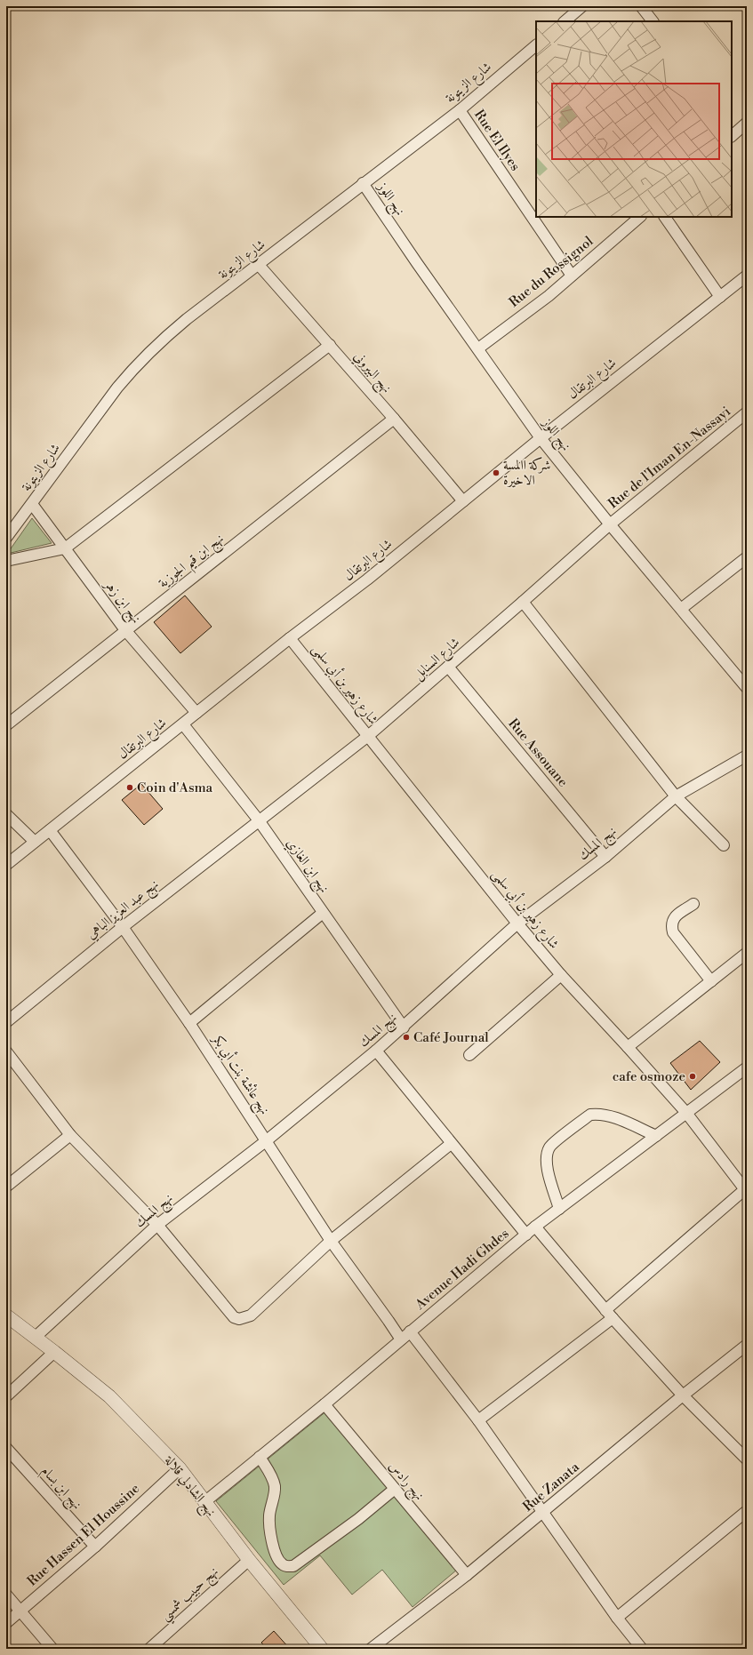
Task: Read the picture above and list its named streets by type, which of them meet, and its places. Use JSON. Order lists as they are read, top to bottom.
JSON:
{
  "streets": {
    "street": [
      "شارع الزيتونة",
      "Rue El Ilyes",
      "نهج اللوز",
      "Rue du Rossignol",
      "نهج البيروني",
      "شارع البرتقال",
      "Rue de l'Iman En-Nassayi",
      "نهج ابن قيم الجوزية",
      "نهج ابن زهر",
      "شارع السنابل",
      "شارع زهير بن أبي سلمى",
      "Rue Assouane",
      "نهج المسك",
      "نهج ابن الغازي",
      "نهج عبد العزيز الباهي",
      "نهج عائشة بنت أبي بكر",
      "Avenue Hadi Ghdes",
      "نهج رادس",
      "نهج الشادلي قلالة",
      "Rue Zanata",
      "نهج ابن بسام",
      "Rue Hassen El Houssine",
      "نهج حبيب شمسي"
    ]
  },
  "crossings": [
    ["شارع الزيتونة", "Rue El Ilyes"],
    ["شارع الزيتونة", "نهج اللوز"],
    ["شارع الزيتونة", "نهج البيروني"],
    ["شارع الزيتونة", "نهج ابن زهر"],
    ["Rue El Ilyes", "Rue du Rossignol"],
    ["نهج اللوز", "Rue du Rossignol"],
    ["نهج اللوز", "شارع البرتقال"],
    ["نهج اللوز", "Rue de l'Iman En-Nassayi"],
    ["نهج البيروني", "شارع البرتقال"],
    ["نهج البيروني", "نهج ابن قيم الجوزية"],
    ["شارع البرتقال", "نهج ابن زهر"],
    ["شارع البرتقال", "شارع زهير بن أبي سلمى"],
    ["شارع البرتقال", "نهج ابن الغازي"],
    ["شارع البرتقال", "نهج عائشة بنت أبي بكر"],
    ["Rue de l'Iman En-Nassayi", "شارع السنابل"],
    ["نهج ابن قيم الجوزية", "نهج ابن زهر"],
    ["شارع السنابل", "شارع زهير بن أبي سلمى"],
    ["شارع السنابل", "Rue Assouane"],
    ["شارع السنابل", "نهج ابن الغازي"],
    ["شارع السنابل", "نهج عبد العزيز الباهي"],
    ["شارع زهير بن أبي سلمى", "نهج المسك"],
    ["شارع زهير بن أبي سلمى", "Avenue Hadi Ghdes"],
    ["Rue Assouane", "نهج المسك"],
    ["نهج المسك", "نهج ابن الغازي"],
    ["نهج المسك", "نهج عائشة بنت أبي بكر"],
    ["نهج المسك", "نهج الشادلي قلالة"],
    ["نهج ابن الغازي", "نهج عبد العزيز الباهي"],
    ["نهج عبد العزيز الباهي", "نهج عائشة بنت أبي بكر"],
    ["نهج عائشة بنت أبي بكر", "Avenue Hadi Ghdes"],
    ["Avenue Hadi Ghdes", "نهج رادس"],
    ["Avenue Hadi Ghdes", "نهج الشادلي قلالة"],
    ["نهج رادس", "Rue Zanata"],
    ["نهج الشادلي قلالة", "Rue Hassen El Houssine"],
    ["نهج الشادلي قلالة", "نهج حبيب شمسي"],
    ["نهج ابن بسام", "Rue Hassen El Houssine"]
  ],
  "places": [
    "شركة االمسة الاخيرة",
    "Coin d'Asma",
    "Café Journal",
    "cafe osmoze"
  ]
}
